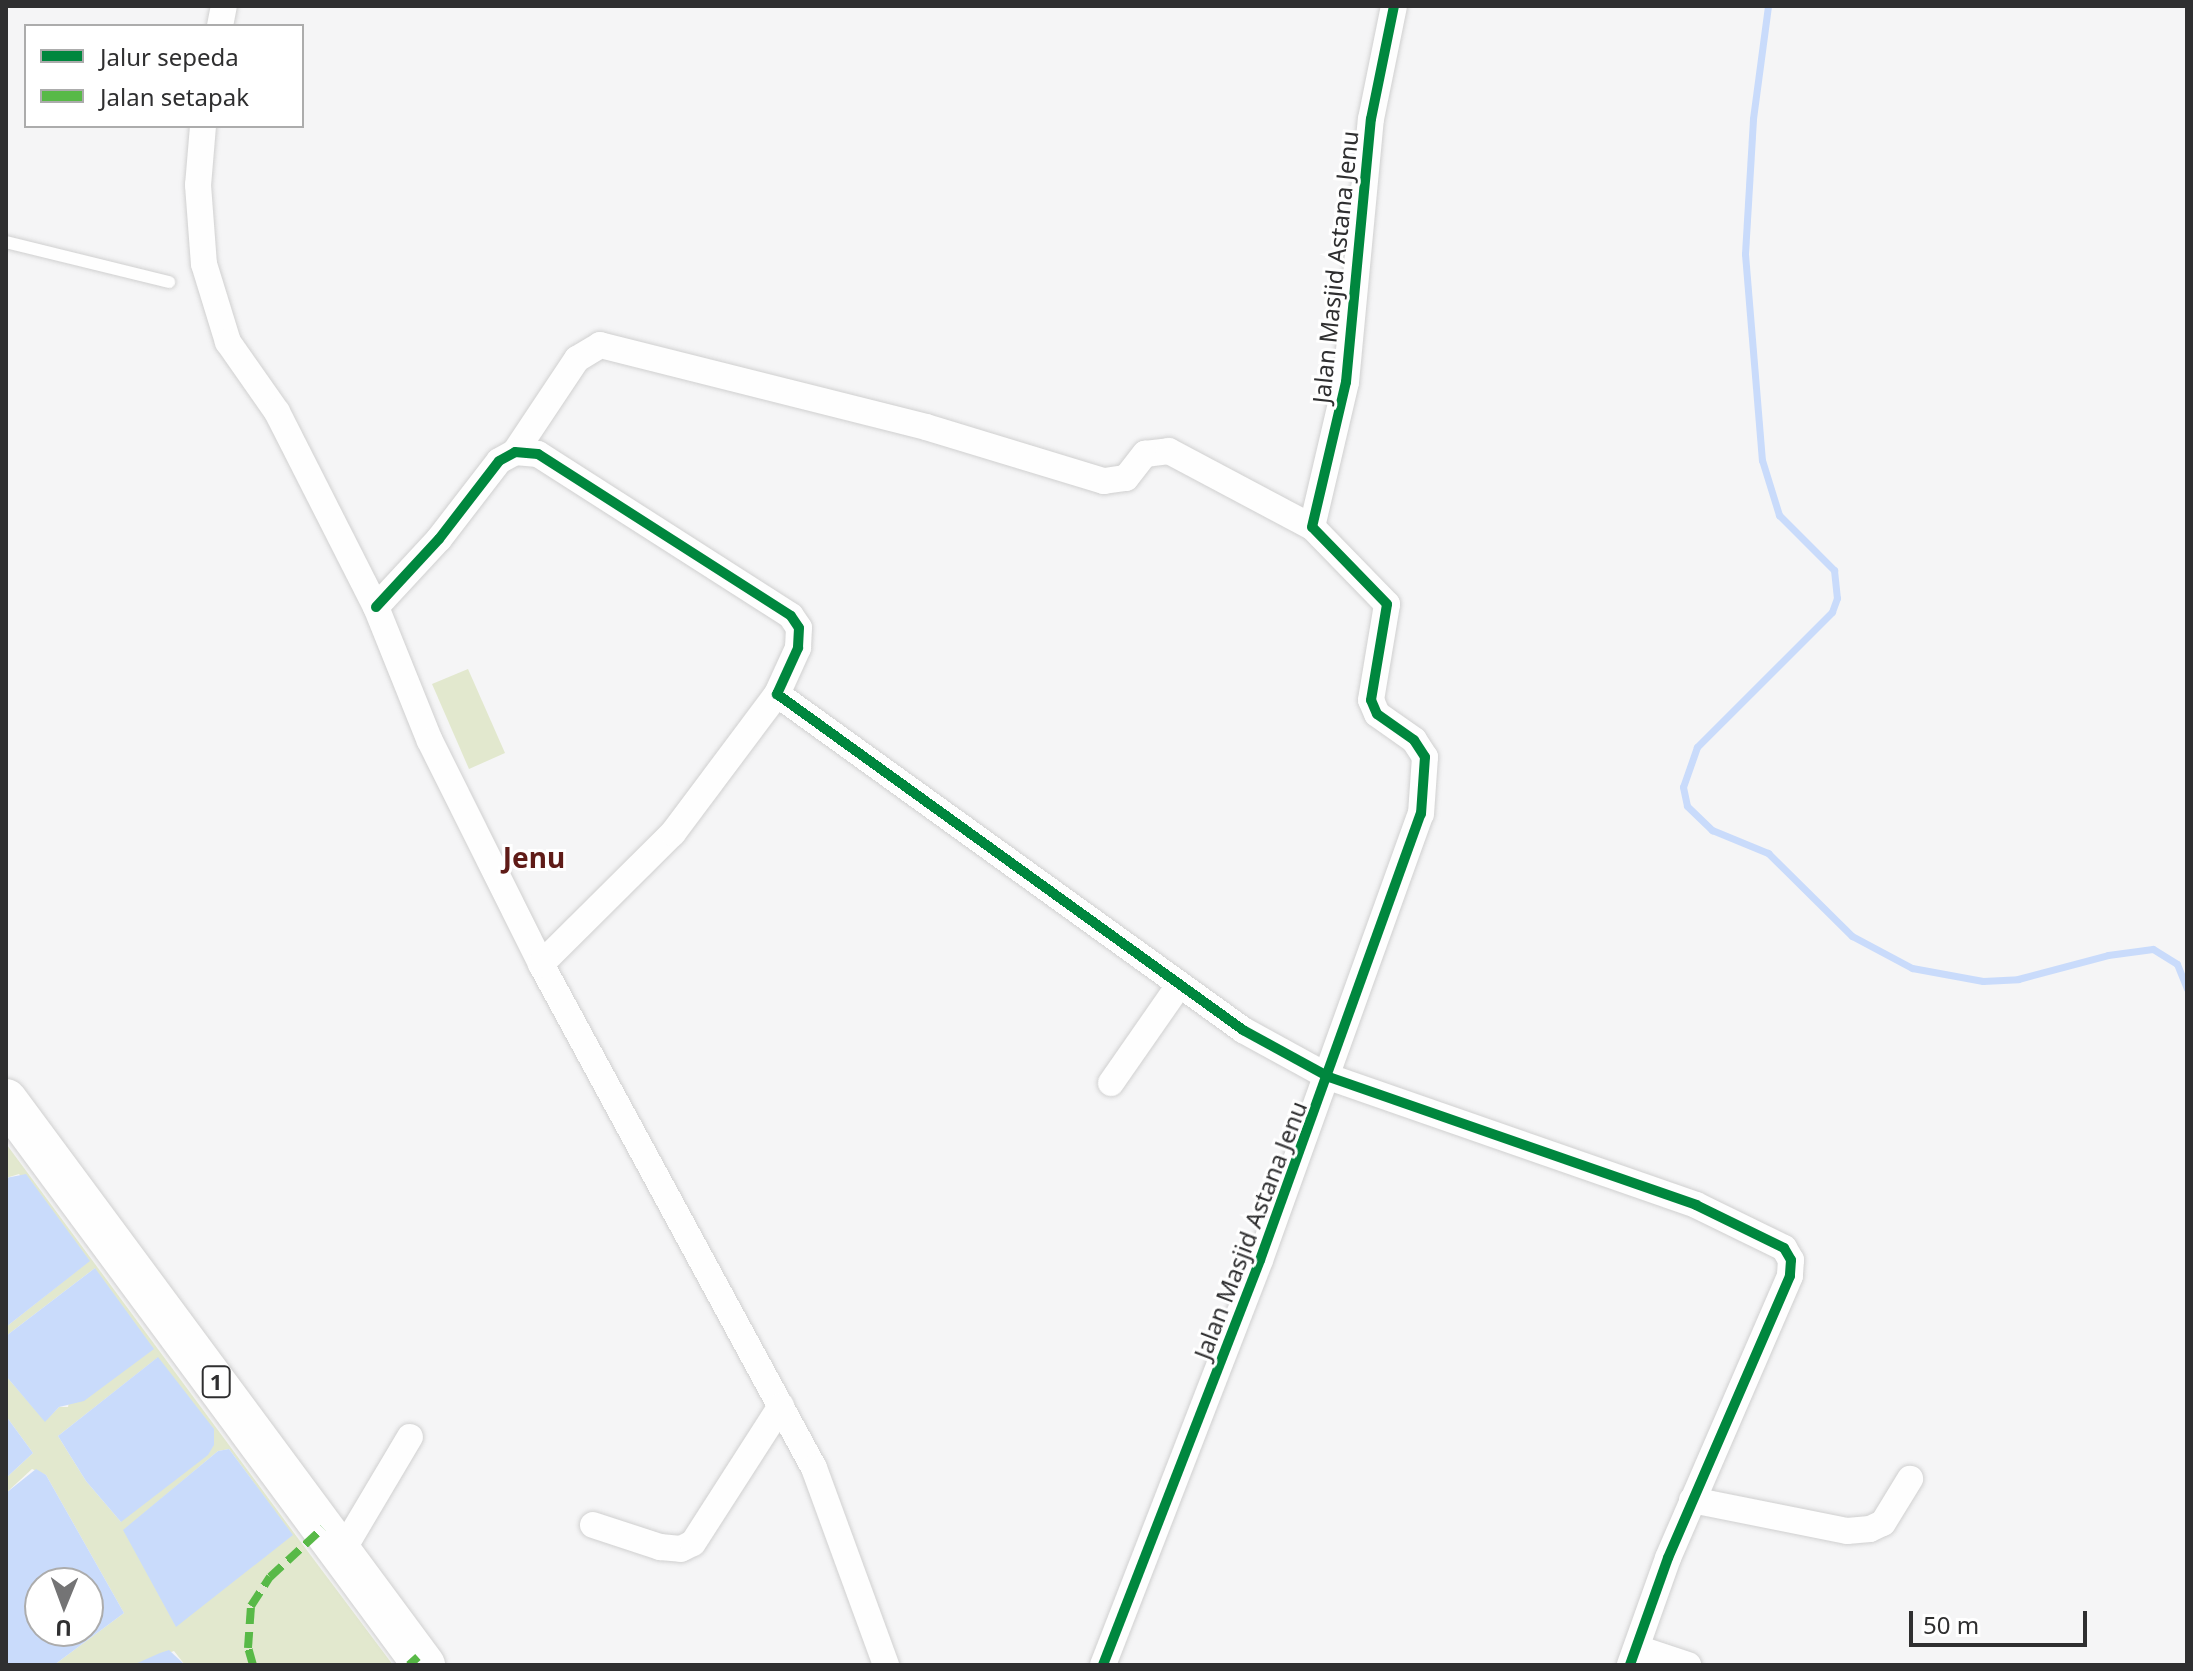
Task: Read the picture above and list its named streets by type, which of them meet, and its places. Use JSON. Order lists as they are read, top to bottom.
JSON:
{
  "streets": {
    "highway": ["1"],
    "street": ["Jalan Masjid Astana Jenu"]
  },
  "districts": ["Jenu"],
  "legend": ["Jalur sepeda", "Jalan setapak"],
  "scale_bar": "50 m",
  "north": "bottom"
}
